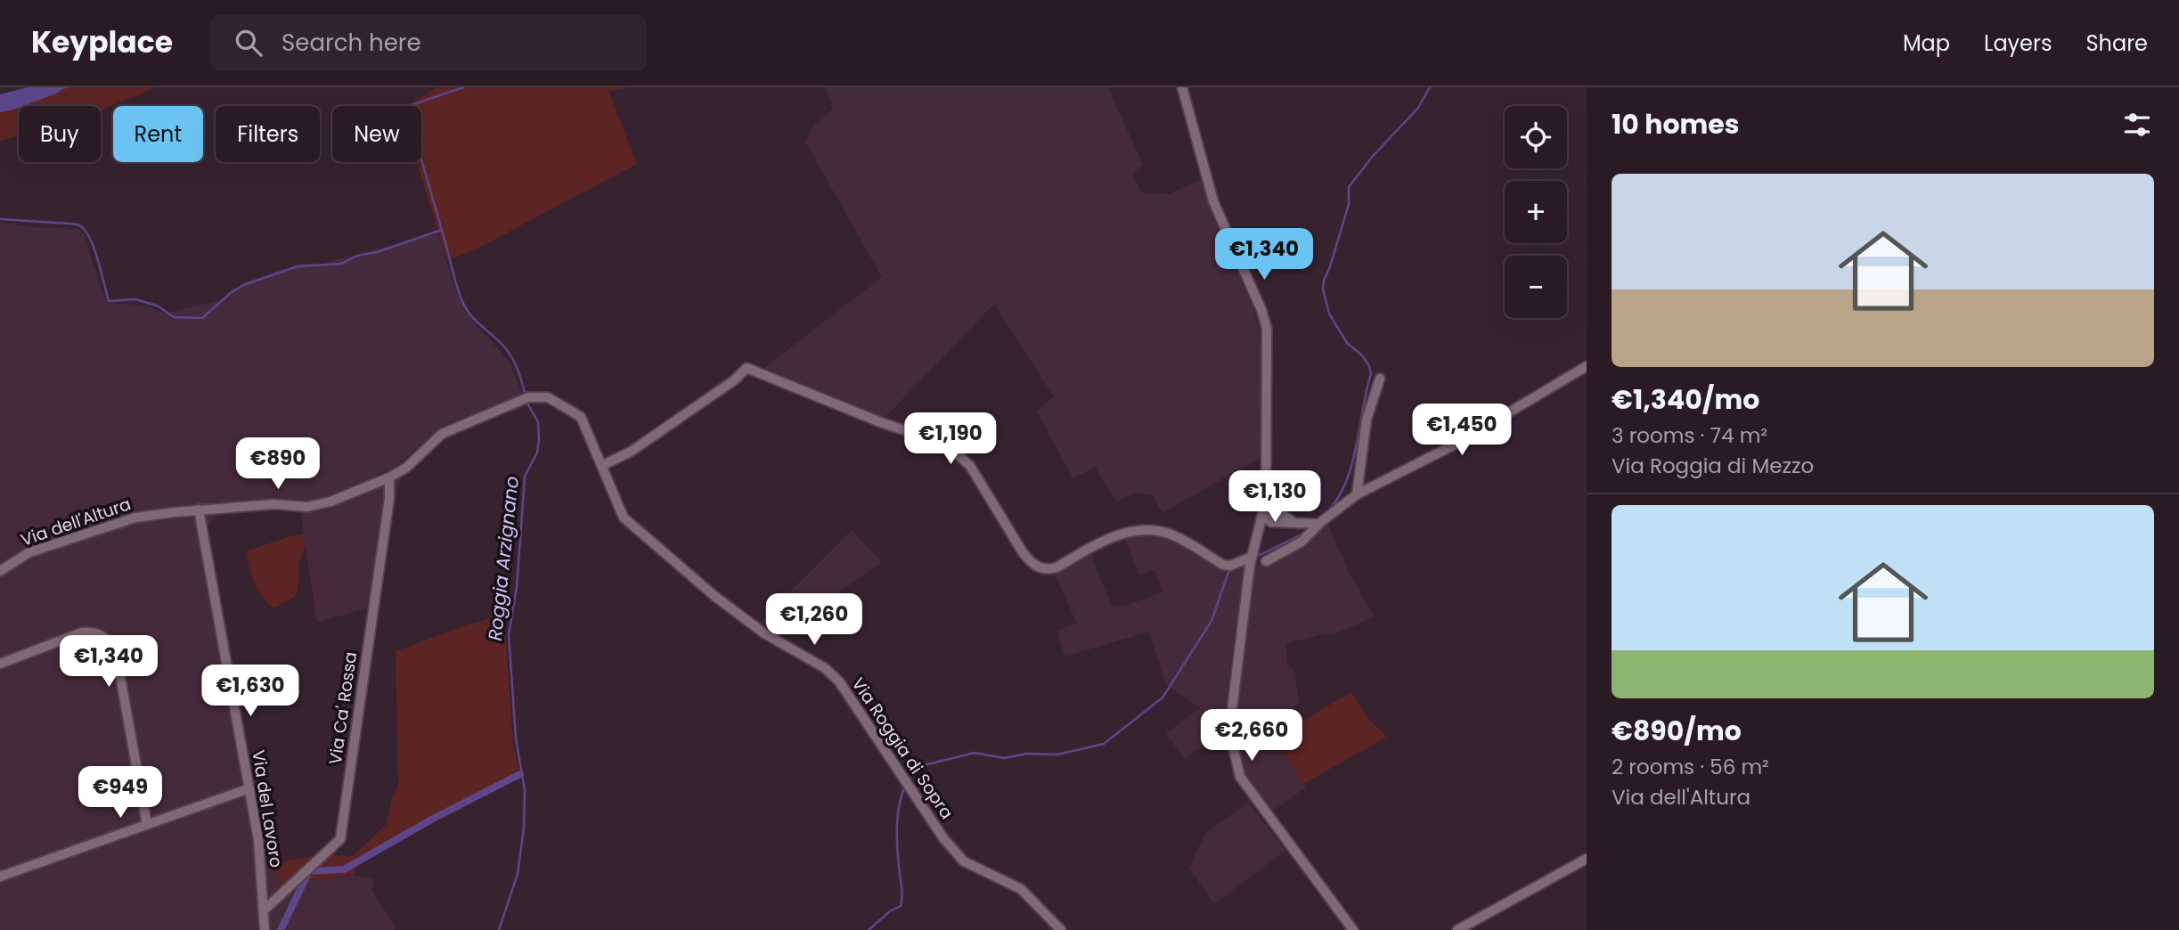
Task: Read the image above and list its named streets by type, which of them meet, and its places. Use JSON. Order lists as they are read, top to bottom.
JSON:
{
  "streets": {
    "street": [
      "Via dell'Altura",
      "Via Ca' Rossa",
      "Via Roggia di Sopra",
      "Via del Lavoro"
    ]
  },
  "crossings": [
    ["Via dell'Altura", "Via Ca' Rossa"],
    ["Via dell'Altura", "Via Roggia di Sopra"],
    ["Via dell'Altura", "Via del Lavoro"],
    ["Via Ca' Rossa", "Via del Lavoro"]
  ],
  "water": ["Roggia Arzignano"],
  "page": {
    "header": "Keyplace",
    "search": "Search here",
    "nav": ["Map", "Layers", "Share"],
    "heading": "10 homes",
    "map_buttons": ["+", "−"],
    "chip": [
      "Buy",
      "Rent",
      "Filters",
      "New"
    ],
    "list": [
      {
        "name": "€1,340/mo",
        "note": "3 rooms · 74 m² · Via Roggia di Mezzo"
      },
      {
        "name": "€890/mo",
        "note": "2 rooms · 56 m² · Via dell'Altura"
      }
    ],
    "price": [
      "€1,340",
      "€1,450",
      "€1,190",
      "€890",
      "€1,130",
      "€1,260",
      "€1,340",
      "€1,630",
      "€2,660",
      "€949"
    ]
  }
}
